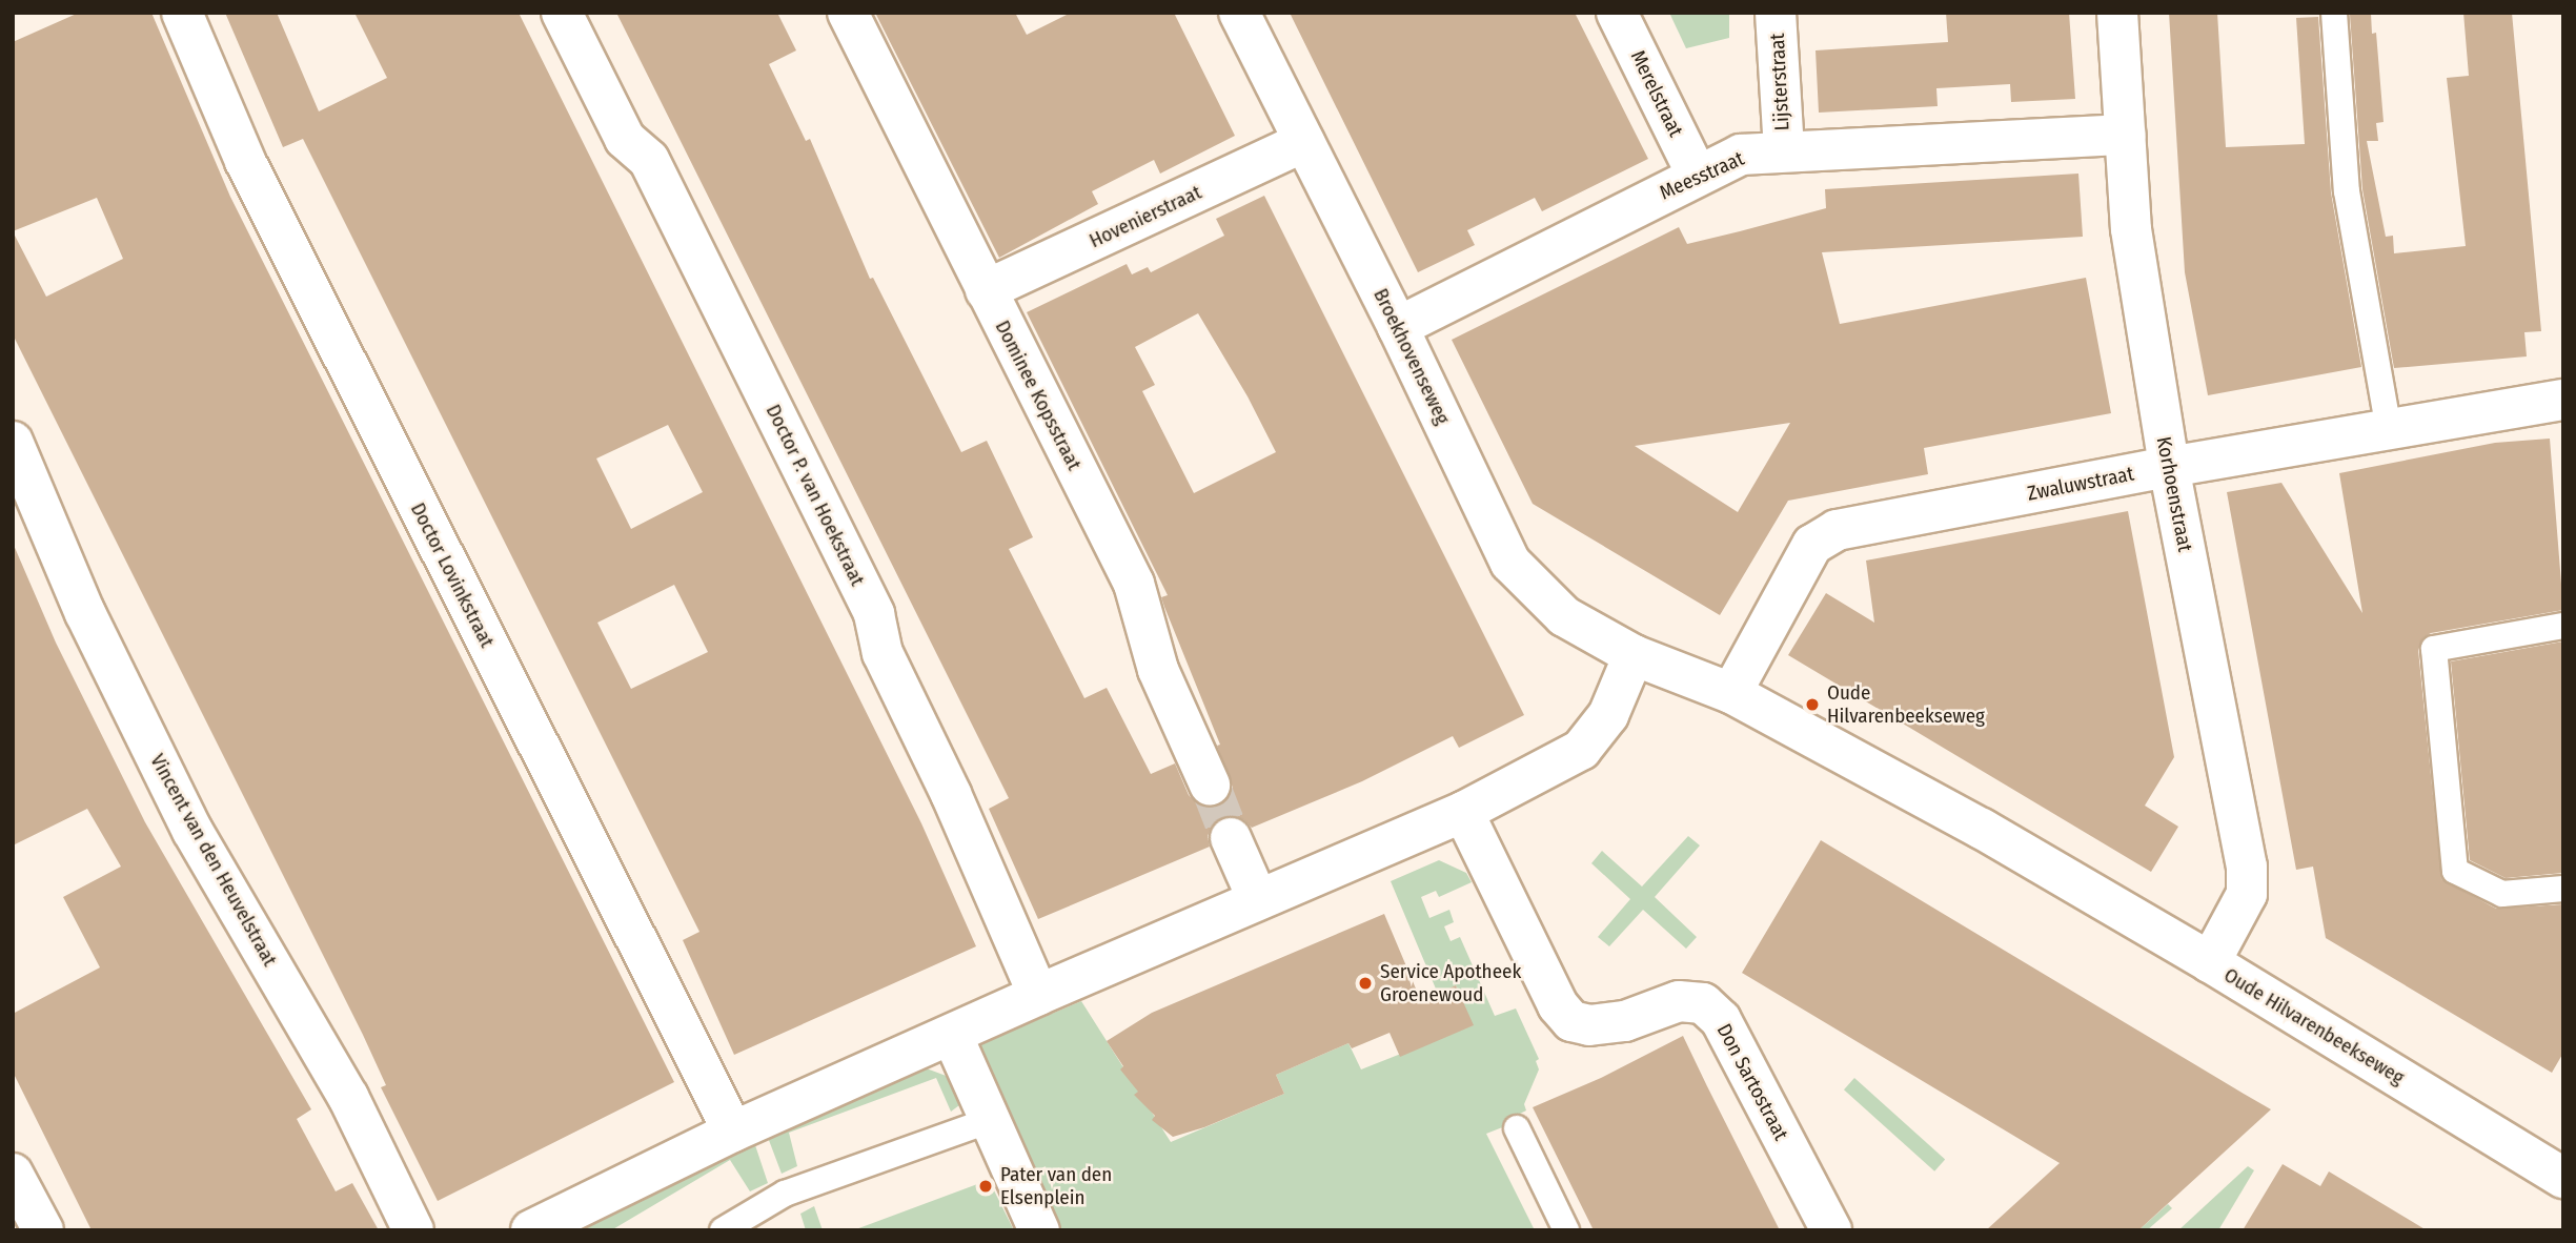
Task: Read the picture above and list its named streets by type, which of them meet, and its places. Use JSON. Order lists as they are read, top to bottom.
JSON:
{
  "streets": {
    "street": [
      "Lijsterstraat",
      "Merelstraat",
      "Meesstraat",
      "Hovenierstraat",
      "Broekhovenseweg",
      "Dominee Kopsstraat",
      "Zwaluwstraat",
      "Korhoenstraat",
      "Doctor P. van Hoekstraat",
      "Doctor Lovinkstraat",
      "Vincent van den Heuvelstraat",
      "Oude Hilvarenbeekseweg",
      "Don Sartostraat"
    ]
  },
  "crossings": [
    ["Lijsterstraat", "Meesstraat"],
    ["Merelstraat", "Meesstraat"],
    ["Meesstraat", "Broekhovenseweg"],
    ["Meesstraat", "Korhoenstraat"],
    ["Hovenierstraat", "Broekhovenseweg"],
    ["Hovenierstraat", "Dominee Kopsstraat"],
    ["Broekhovenseweg", "Oude Hilvarenbeekseweg"],
    ["Zwaluwstraat", "Korhoenstraat"],
    ["Zwaluwstraat", "Oude Hilvarenbeekseweg"],
    ["Korhoenstraat", "Oude Hilvarenbeekseweg"]
  ],
  "places": ["Oude Hilvarenbeekseweg", "Service Apotheek Groenewoud", "Pater van den Elsenplein"]
}
